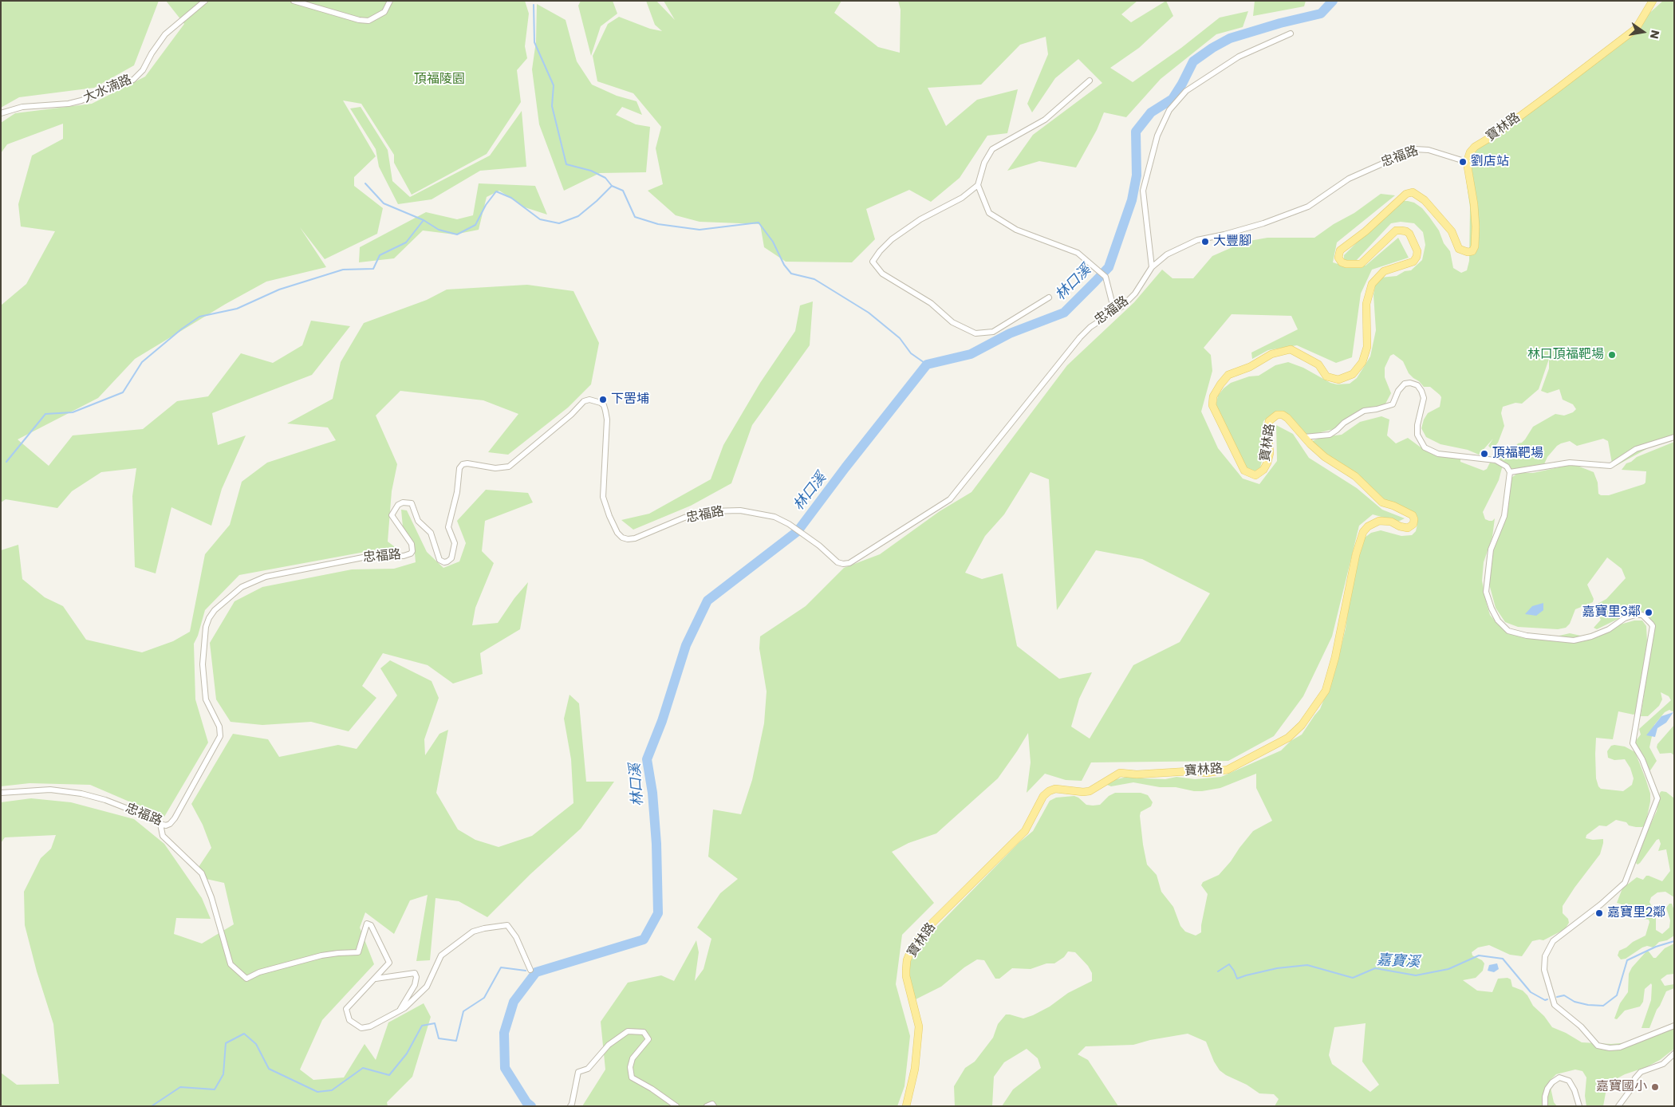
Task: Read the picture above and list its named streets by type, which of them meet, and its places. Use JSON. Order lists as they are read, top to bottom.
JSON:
{
  "streets": {
    "main road": ["寶林路"],
    "street": ["大水湳路", "忠福路"]
  },
  "crossings": [
    ["寶林路", "忠福路"]
  ],
  "water": ["林口溪", "嘉寶溪"],
  "parks": ["頂福陵園"],
  "places": [
    "劉店站",
    "大豐腳",
    "林口頂福靶場",
    "下罟埔",
    "頂福靶場",
    "嘉寶里3鄰",
    "嘉寶里2鄰",
    "嘉寶國小"
  ],
  "north": "right"
}
